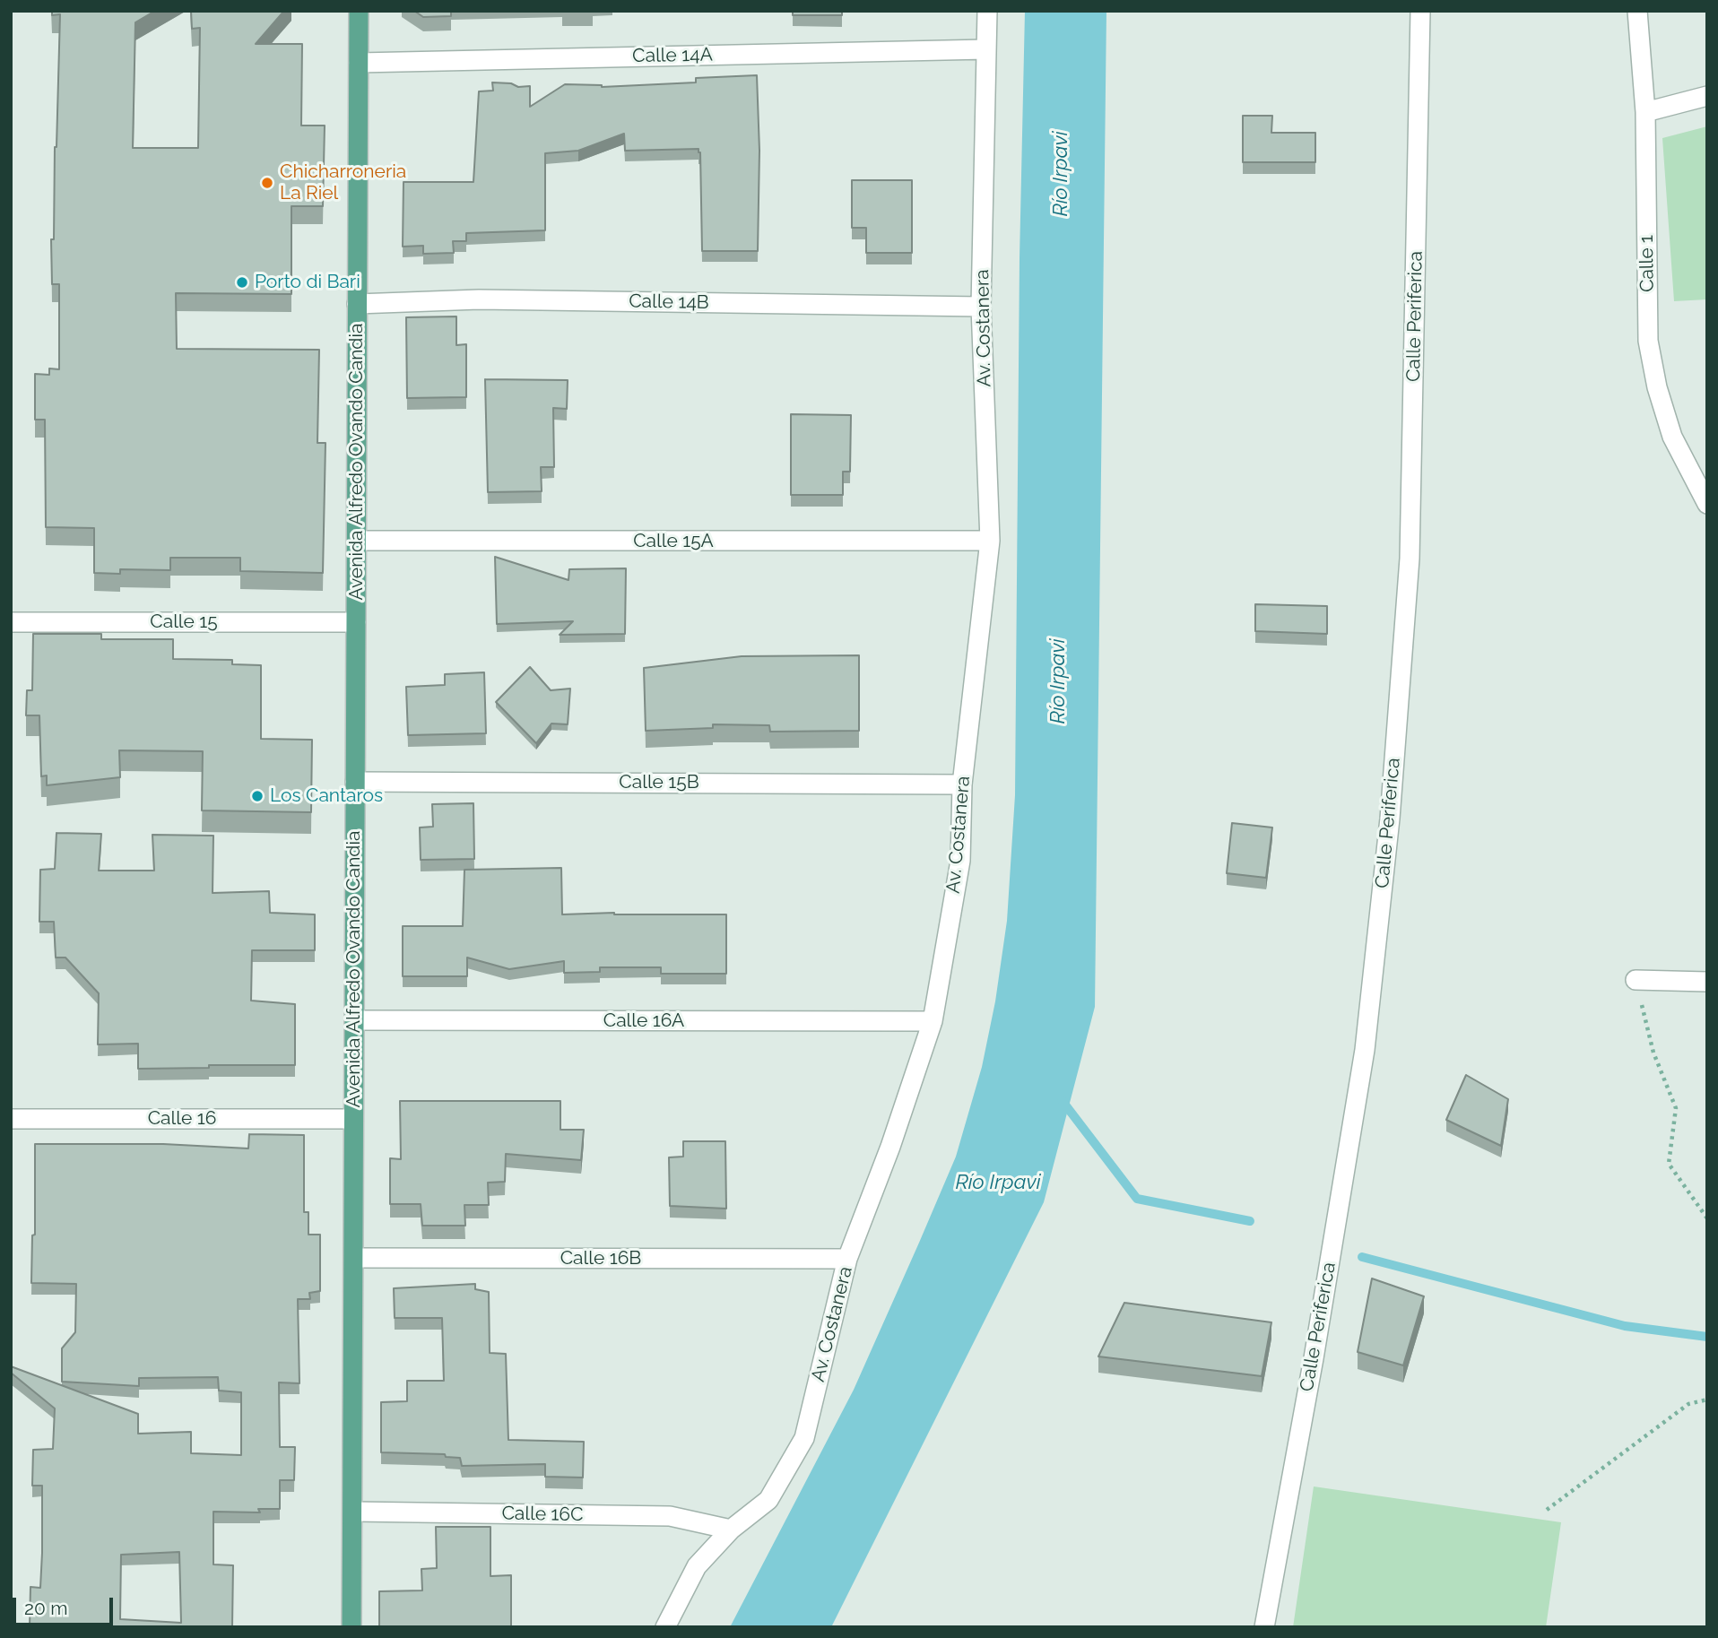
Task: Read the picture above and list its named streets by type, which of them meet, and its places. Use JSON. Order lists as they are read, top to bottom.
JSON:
{
  "streets": {
    "main road": ["Avenida Alfredo Ovando Candia"],
    "street": [
      "Calle 14A",
      "Calle 1",
      "Calle 14B",
      "Calle Periferica",
      "Av. Costanera",
      "Calle 15A",
      "Calle 15",
      "Calle 15B",
      "Calle 16A",
      "Calle 16",
      "Calle 16B",
      "Calle 16C"
    ]
  },
  "crossings": [
    ["Calle 14A", "Av. Costanera"],
    ["Calle 14A", "Avenida Alfredo Ovando Candia"],
    ["Calle 14B", "Av. Costanera"],
    ["Calle 14B", "Avenida Alfredo Ovando Candia"],
    ["Av. Costanera", "Calle 15A"],
    ["Av. Costanera", "Calle 15B"],
    ["Av. Costanera", "Calle 16A"],
    ["Av. Costanera", "Calle 16B"],
    ["Av. Costanera", "Calle 16C"],
    ["Avenida Alfredo Ovando Candia", "Calle 15A"],
    ["Avenida Alfredo Ovando Candia", "Calle 15"],
    ["Avenida Alfredo Ovando Candia", "Calle 15B"],
    ["Avenida Alfredo Ovando Candia", "Calle 16A"],
    ["Avenida Alfredo Ovando Candia", "Calle 16"],
    ["Avenida Alfredo Ovando Candia", "Calle 16B"],
    ["Avenida Alfredo Ovando Candia", "Calle 16C"]
  ],
  "water": ["Río Irpavi"],
  "places": ["Chicharroneria La Riel", "Porto di Bari", "Los Cantaros"],
  "scale_bar": "20 m"
}
